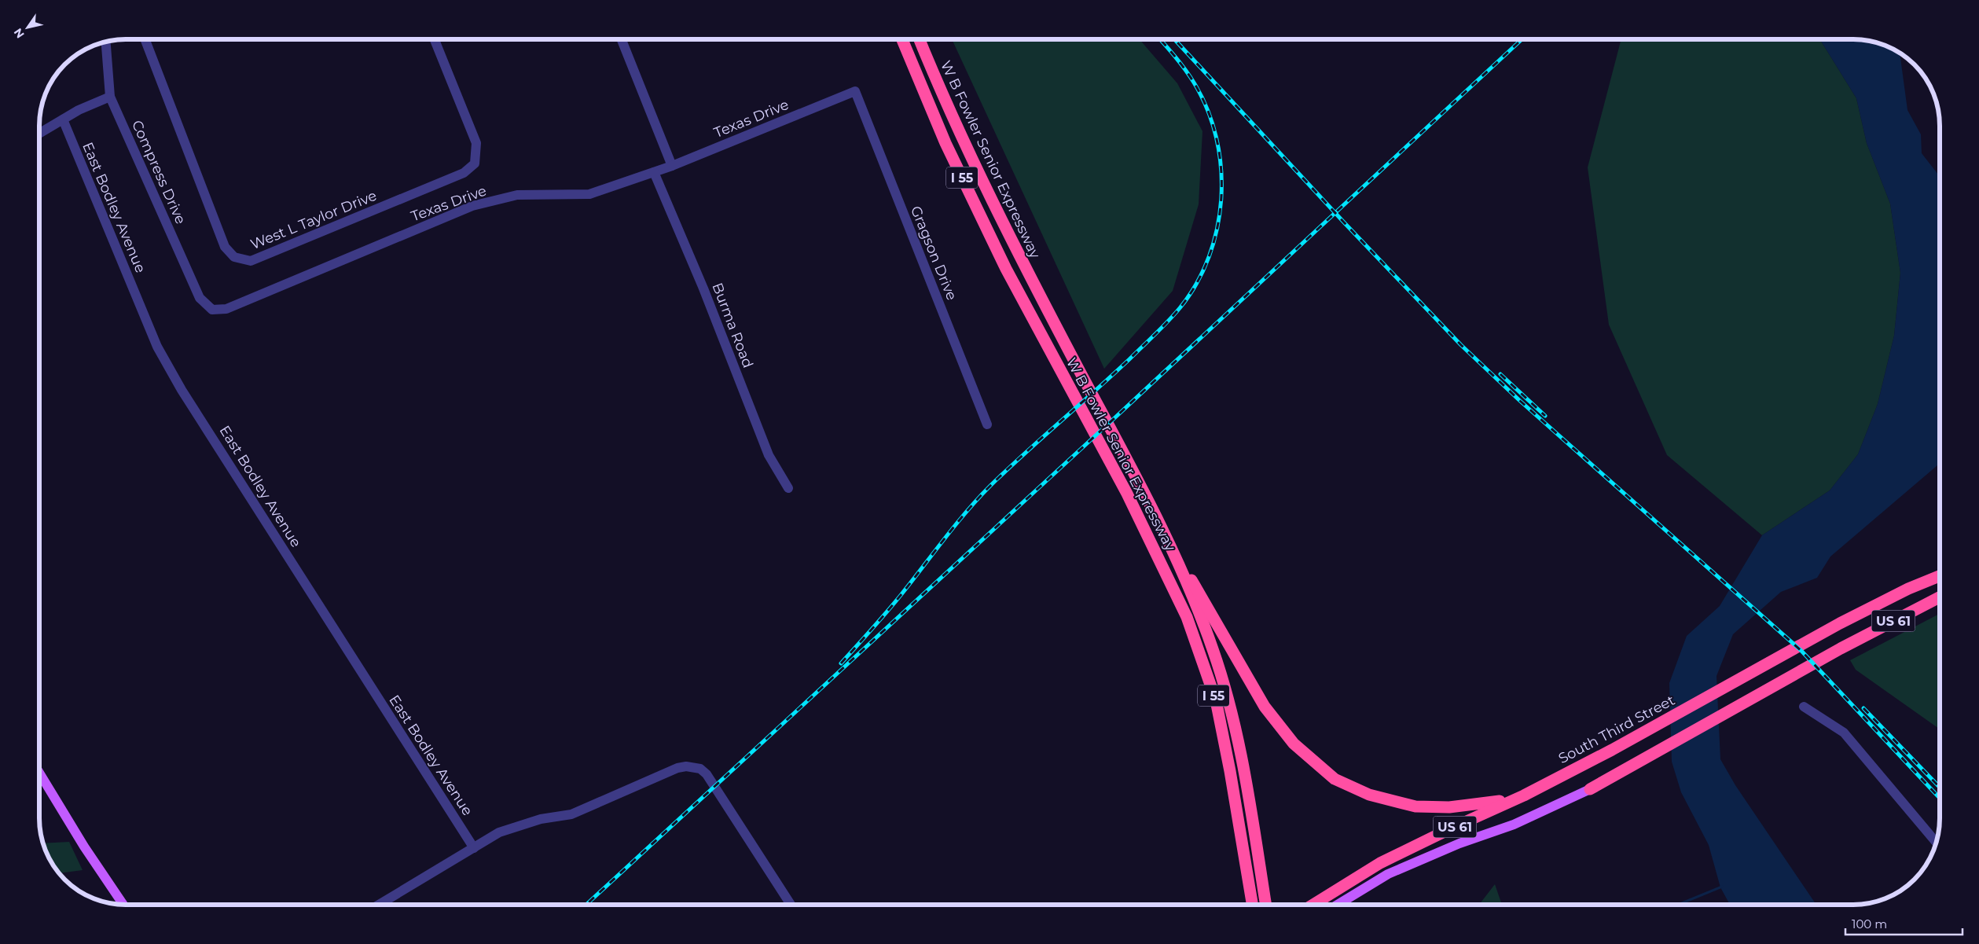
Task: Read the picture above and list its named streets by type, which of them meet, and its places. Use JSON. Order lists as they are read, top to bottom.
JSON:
{
  "streets": {
    "highway": [
      "W B Fowler Senior Expressway",
      "I 55",
      "US 61",
      "South Third Street"
    ],
    "street": [
      "Texas Drive",
      "Compress Drive",
      "East Bodley Avenue",
      "West L Taylor Drive",
      "Gragson Drive",
      "Burma Road"
    ]
  },
  "crossings": [
    ["Texas Drive", "Compress Drive"],
    ["Texas Drive", "Gragson Drive"],
    ["Texas Drive", "Burma Road"]
  ],
  "scale_bar": "100 m",
  "north": "bottom left"
}
